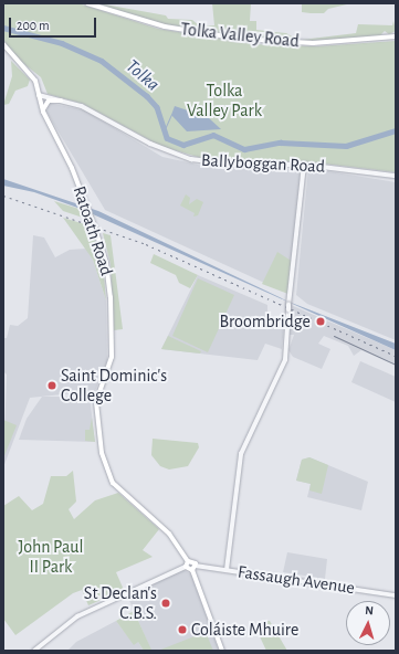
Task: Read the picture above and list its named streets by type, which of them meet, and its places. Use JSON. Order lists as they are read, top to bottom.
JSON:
{
  "streets": {
    "main road": ["Tolka Valley Road", "Ratoath Road"],
    "street": ["Ballyboggan Road", "Fassaugh Avenue"]
  },
  "crossings": [
    ["Ballyboggan Road", "Ratoath Road"]
  ],
  "water": ["Tolka"],
  "parks": ["Tolka Valley Park", "John Paul II Park"],
  "places": [
    "Broombridge",
    "Saint Dominic's College",
    "St Declan's C.B.S.",
    "Coláiste Mhuire"
  ],
  "scale_bar": "200 m",
  "north": "top"
}
